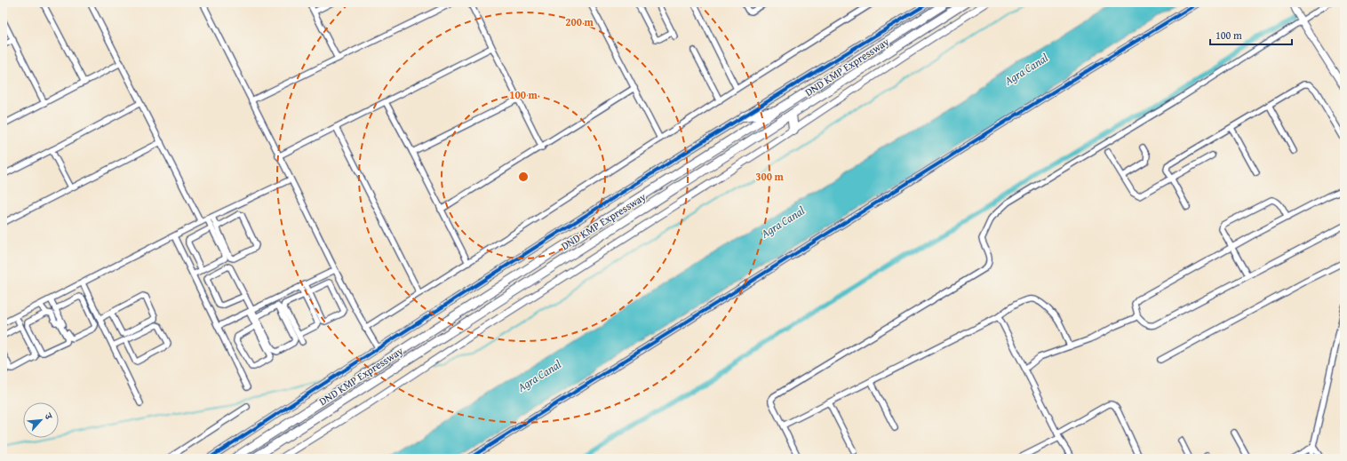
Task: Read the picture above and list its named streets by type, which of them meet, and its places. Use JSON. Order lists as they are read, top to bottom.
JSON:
{
  "streets": {
    "highway": ["DND KMP Expressway"]
  },
  "water": ["Agra Canal"],
  "scale_bar": "100 m",
  "north": "top right",
  "rings": ["200 m", "100 m", "300 m"]
}
